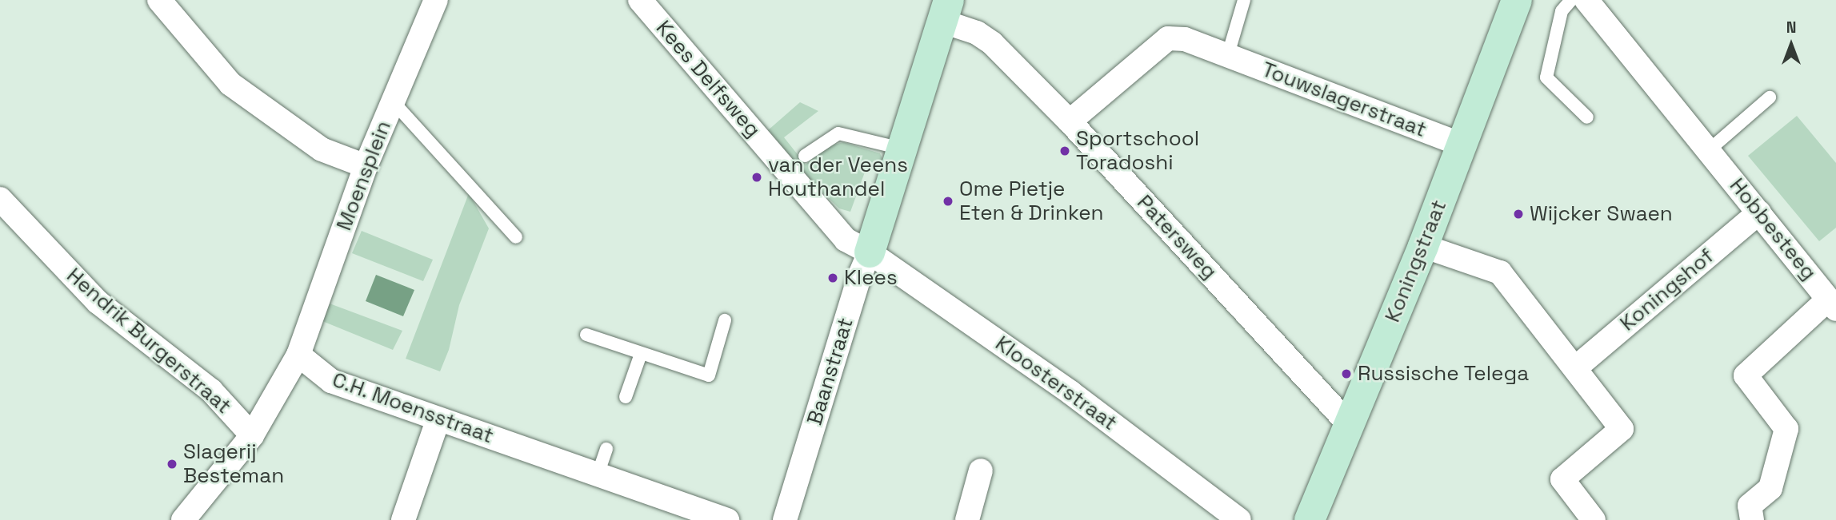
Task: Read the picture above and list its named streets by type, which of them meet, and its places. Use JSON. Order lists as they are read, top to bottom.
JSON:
{
  "streets": {
    "street": [
      "Kees Delfsweg",
      "Touwslagerstraat",
      "Moensplein",
      "Hobbesteeg",
      "Patersweg",
      "Koningstraat",
      "Koningshof",
      "Hendrik Burgerstraat",
      "Baanstraat",
      "Kloosterstraat",
      "C.H. Moensstraat"
    ]
  },
  "crossings": [
    ["Kees Delfsweg", "Baanstraat"],
    ["Kees Delfsweg", "Kloosterstraat"],
    ["Touwslagerstraat", "Patersweg"],
    ["Touwslagerstraat", "Koningstraat"],
    ["Moensplein", "C.H. Moensstraat"],
    ["Hobbesteeg", "Koningshof"],
    ["Patersweg", "Koningstraat"],
    ["Patersweg", "Baanstraat"],
    ["Baanstraat", "Kloosterstraat"]
  ],
  "places": [
    "Sportschool Toradoshi",
    "van der Veens Houthandel",
    "Ome Pietje Eten & Drinken",
    "Wijcker Swaen",
    "Klees",
    "Russische Telega",
    "Slagerij Besteman"
  ],
  "north": "top"
}
